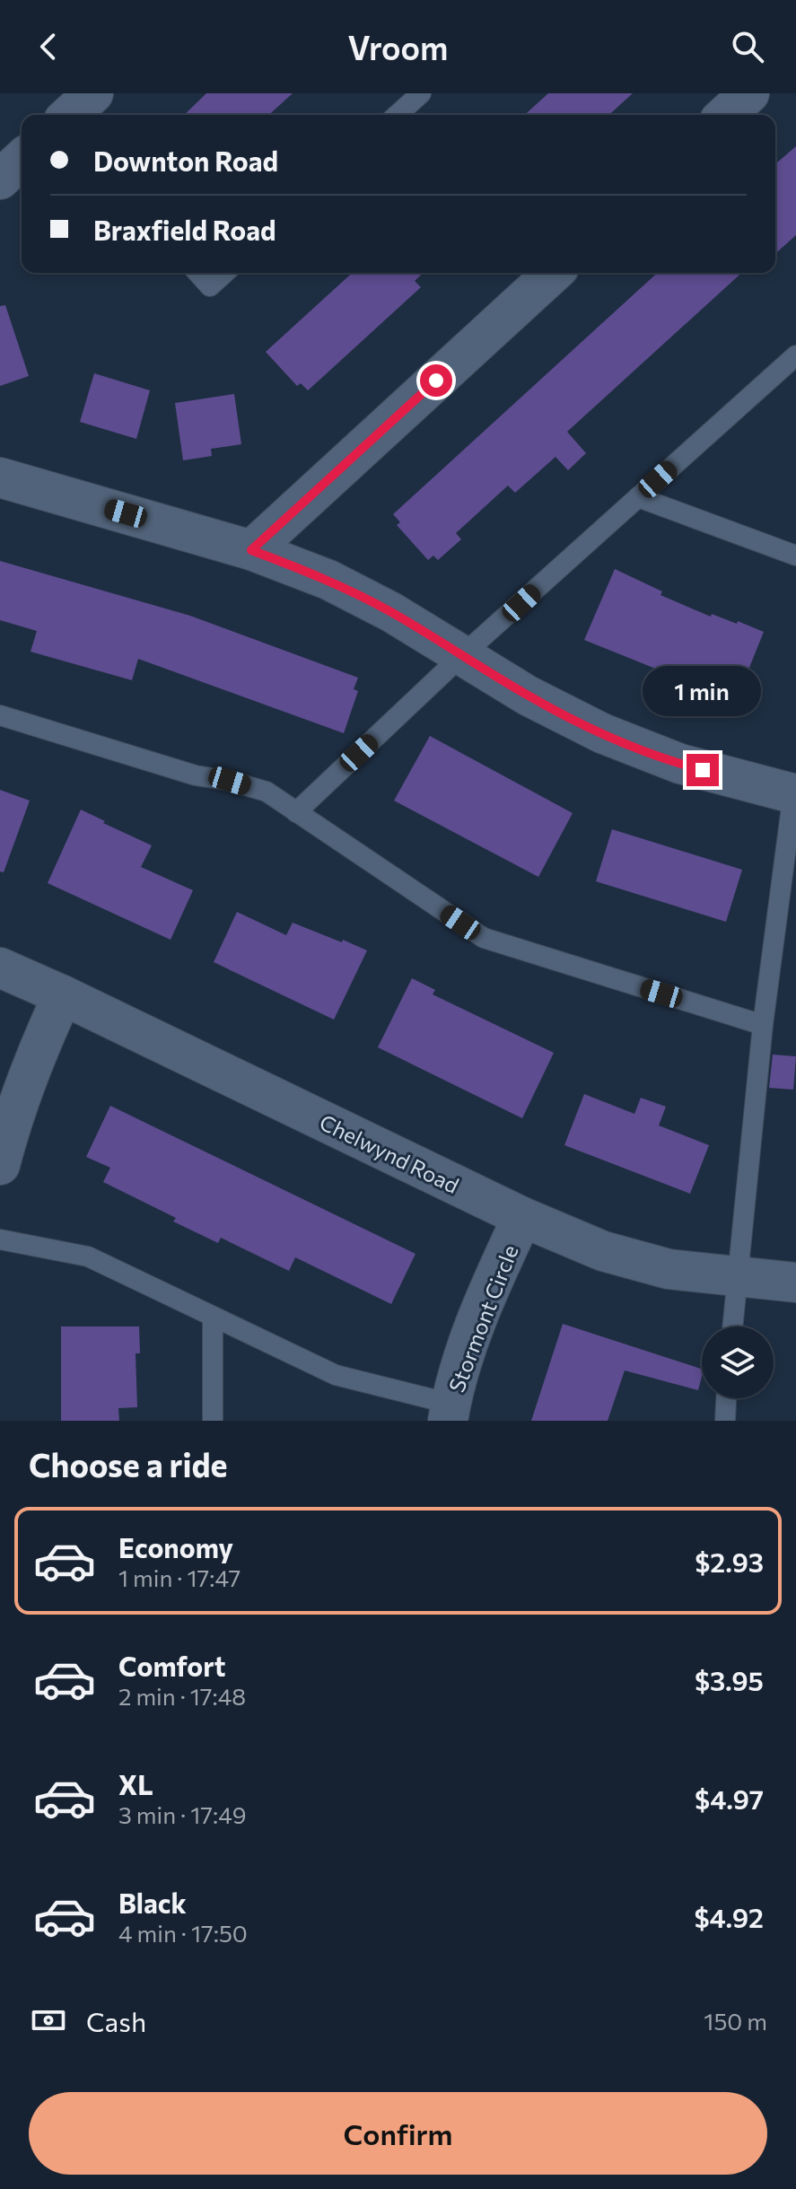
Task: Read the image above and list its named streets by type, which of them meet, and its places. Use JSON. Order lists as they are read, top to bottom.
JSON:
{
  "streets": {
    "street": ["Chelwynd Road", "Stormont Circle"]
  },
  "crossings": [
    ["Chelwynd Road", "Stormont Circle"]
  ],
  "page": {
    "header": "Vroom",
    "banner": ["Downton Road", "Braxfield Road"],
    "bubble": "1 min",
    "heading": "Choose a ride",
    "list": [
      {
        "name": "Economy",
        "note": "1 min · 17:47",
        "value": "$2.93"
      },
      {
        "name": "Comfort",
        "note": "2 min · 17:48",
        "value": "$3.95"
      },
      {
        "name": "XL",
        "note": "3 min · 17:49",
        "value": "$4.97"
      },
      {
        "name": "Black",
        "note": "4 min · 17:50",
        "value": "$4.92"
      }
    ],
    "pay": ["Cash", "150 m"],
    "buttons": "Confirm"
  }
}
